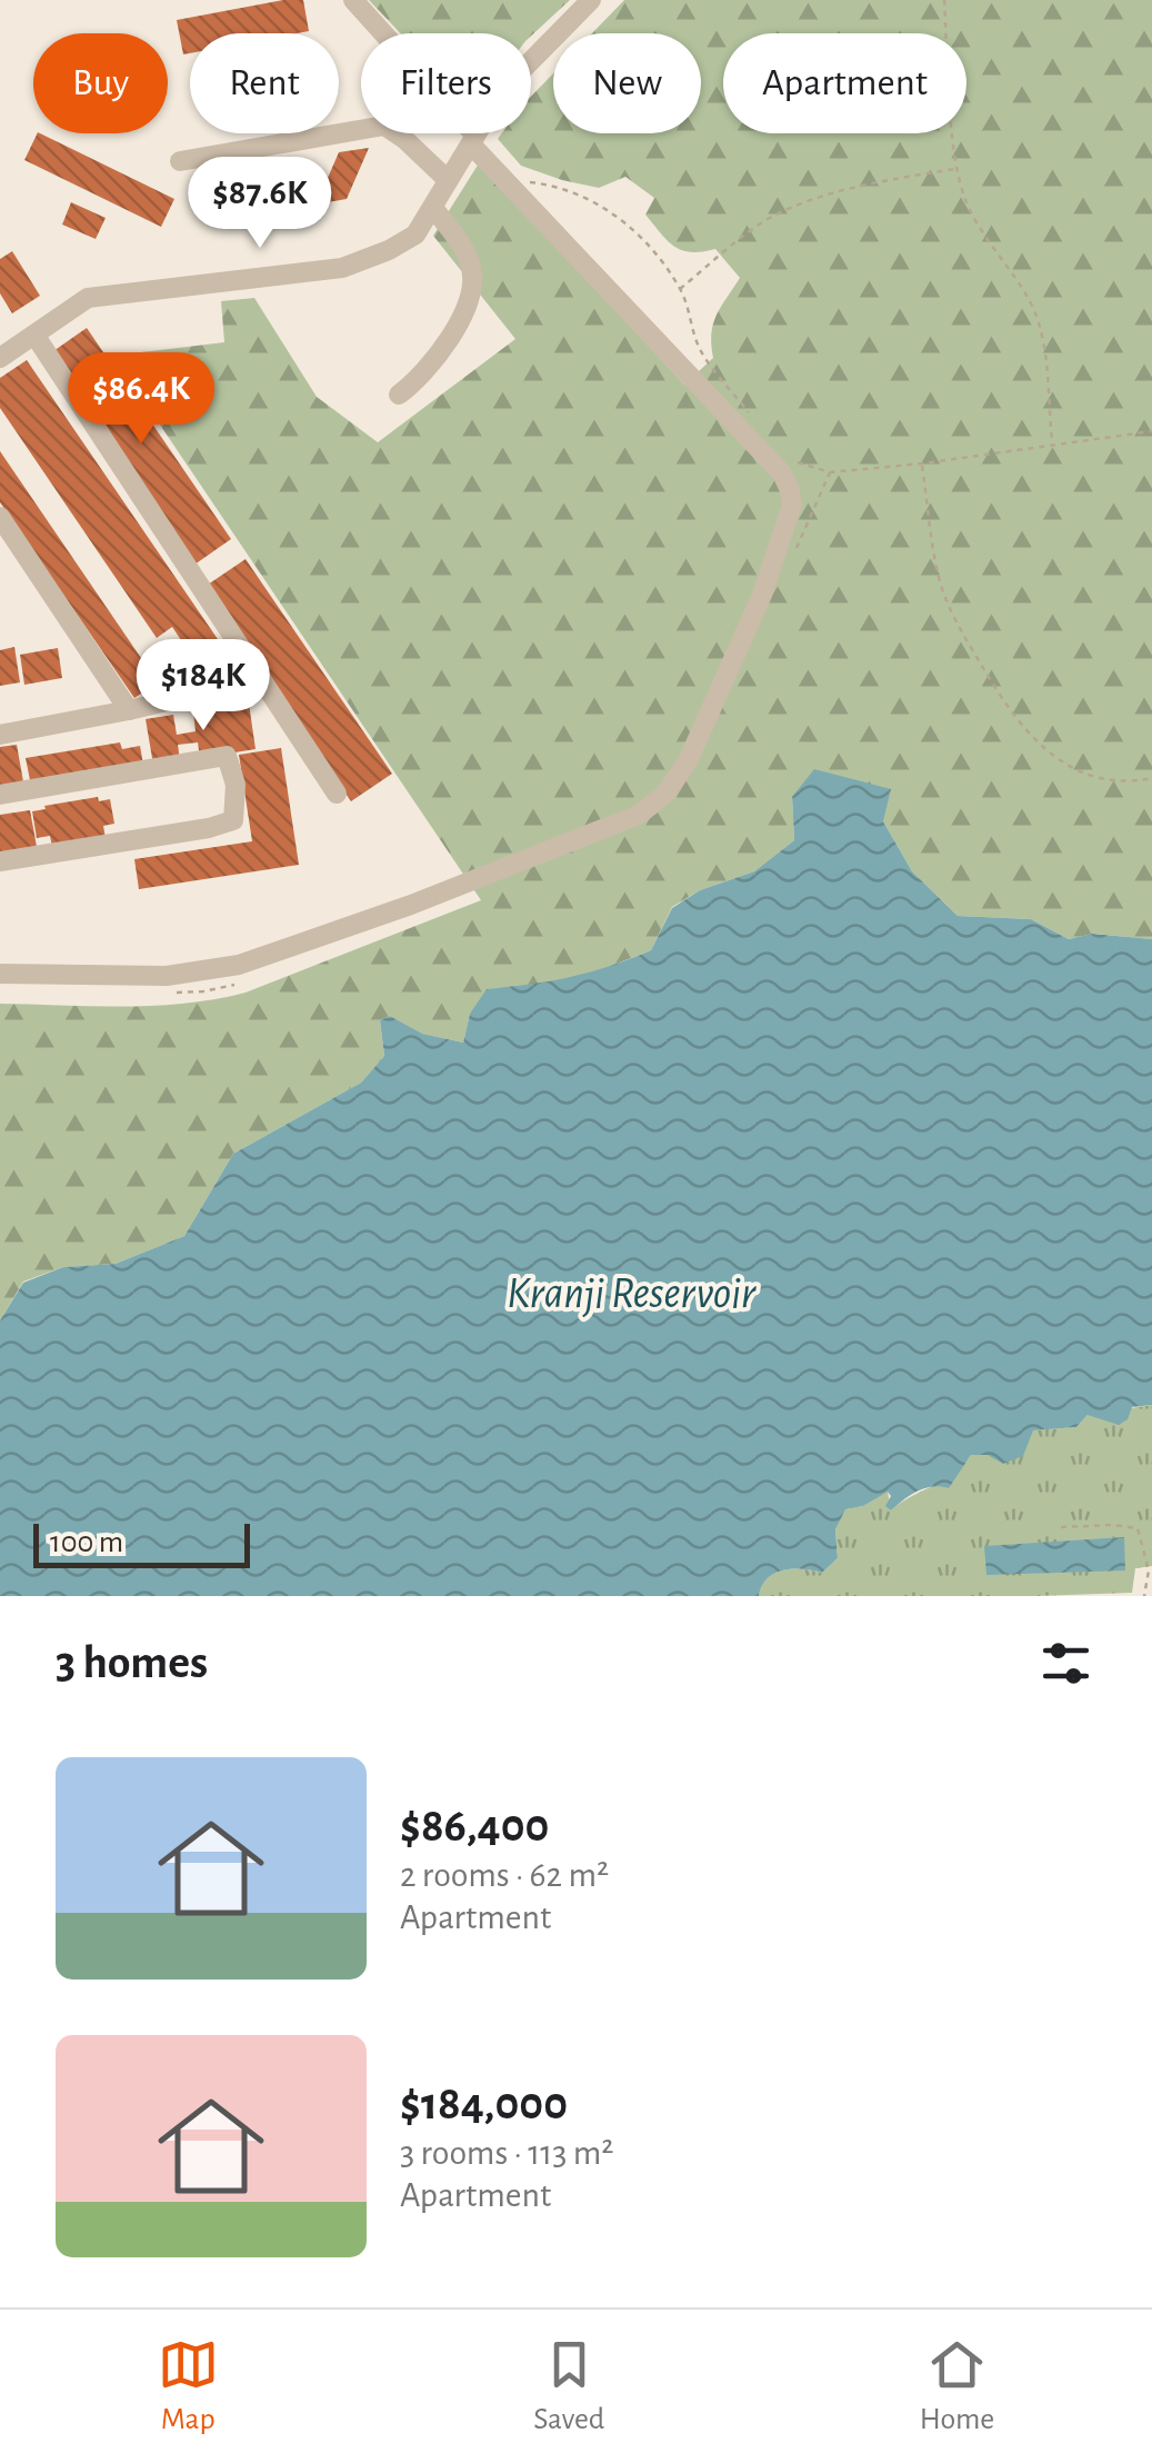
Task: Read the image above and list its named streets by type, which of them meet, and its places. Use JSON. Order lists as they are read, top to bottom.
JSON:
{
  "water": ["Kranji Reservoir"],
  "scale_bar": "100 m",
  "page": {
    "chip": [
      "Buy",
      "Rent",
      "Filters",
      "New",
      "Apartment"
    ],
    "price": ["$87.6K", "$86.4K", "$184K"],
    "scale": "100 m",
    "heading": "3 homes",
    "list": [
      {
        "name": "$86,400",
        "note": "2 rooms · 62 m² · Apartment"
      },
      {
        "name": "$184,000",
        "note": "3 rooms · 113 m² · Apartment"
      }
    ],
    "tabs": ["Map", "Saved", "Home"]
  }
}
